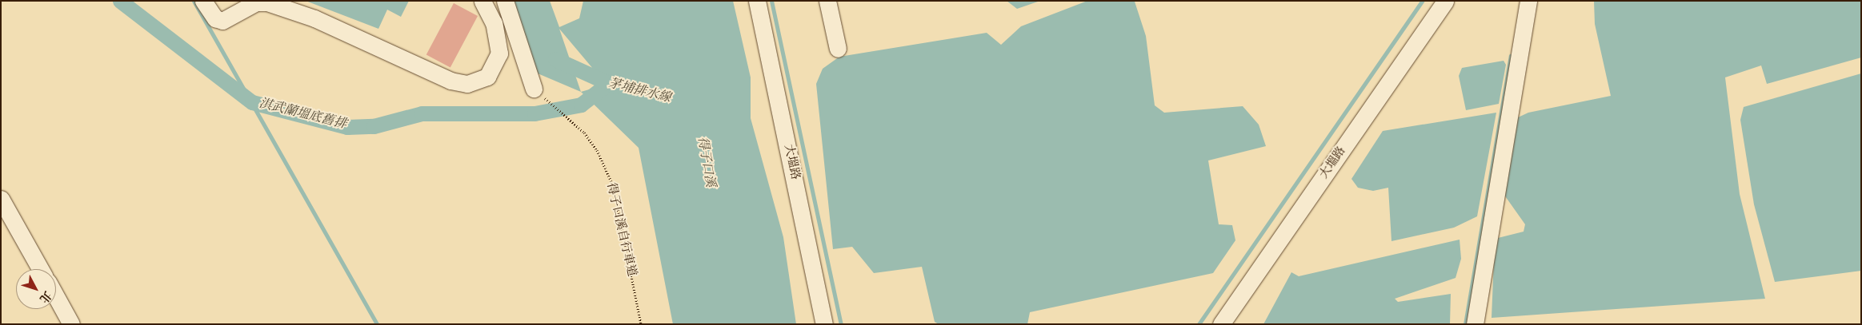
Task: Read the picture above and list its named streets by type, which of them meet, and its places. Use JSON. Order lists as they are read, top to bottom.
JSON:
{
  "streets": {
    "street": ["大塭路"],
    "path": ["得子口溪自行車道"]
  },
  "water": ["茅埔排水線", "淇武蘭塭底舊排", "得子口溪"],
  "north": "bottom right"
}
